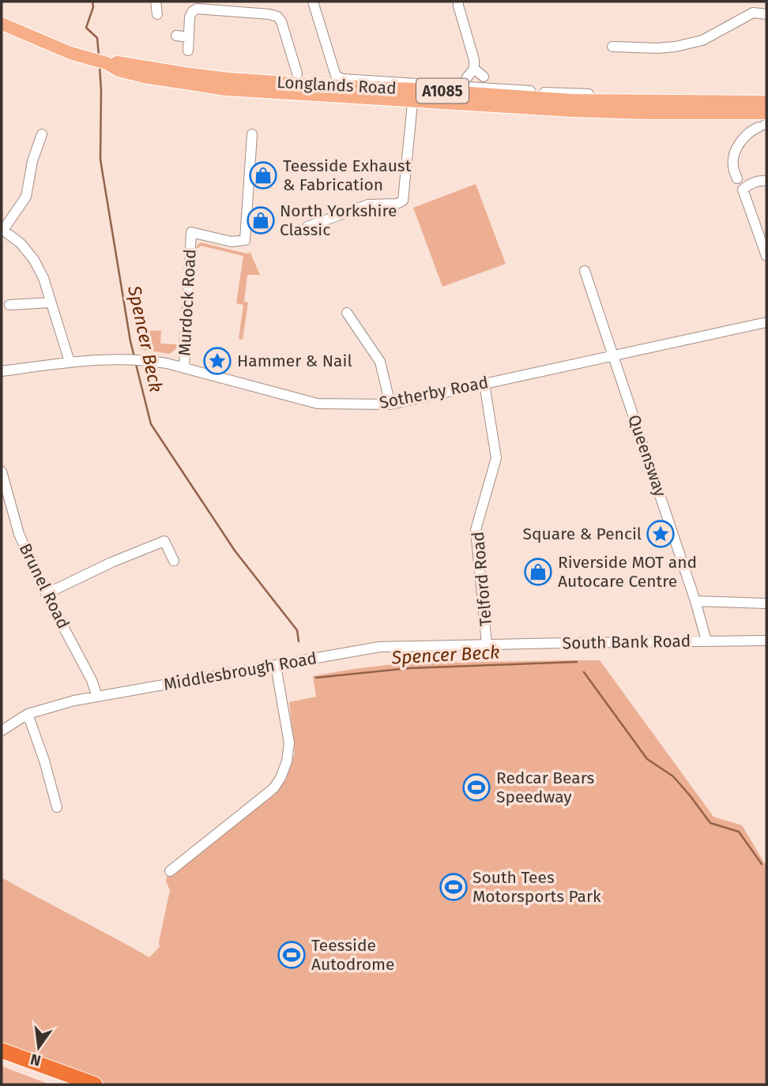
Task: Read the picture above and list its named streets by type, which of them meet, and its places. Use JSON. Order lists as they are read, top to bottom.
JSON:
{
  "streets": {
    "main road": ["Longlands Road", "A1085"],
    "street": [
      "Murdock Road",
      "Sotherby Road",
      "Queensway",
      "Telford Road",
      "Brunel Road",
      "South Bank Road",
      "Middlesbrough Road"
    ]
  },
  "crossings": [
    ["Longlands Road", "A1085"],
    ["Murdock Road", "Sotherby Road"],
    ["Sotherby Road", "Queensway"],
    ["Sotherby Road", "Telford Road"],
    ["Queensway", "South Bank Road"],
    ["Telford Road", "South Bank Road"],
    ["Telford Road", "Middlesbrough Road"],
    ["Brunel Road", "Middlesbrough Road"],
    ["South Bank Road", "Middlesbrough Road"]
  ],
  "water": ["Spencer Beck"],
  "places": {
    "shop": ["Teesside Exhaust & Fabrication", "North Yorkshire Classic", "Riverside MOT and Autocare Centre"],
    "place": ["Hammer & Nail", "Square & Pencil"],
    "sports": ["Redcar Bears Speedway", "South Tees Motorsports Park", "Teesside Autodrome"]
  },
  "north": "bottom"
}
